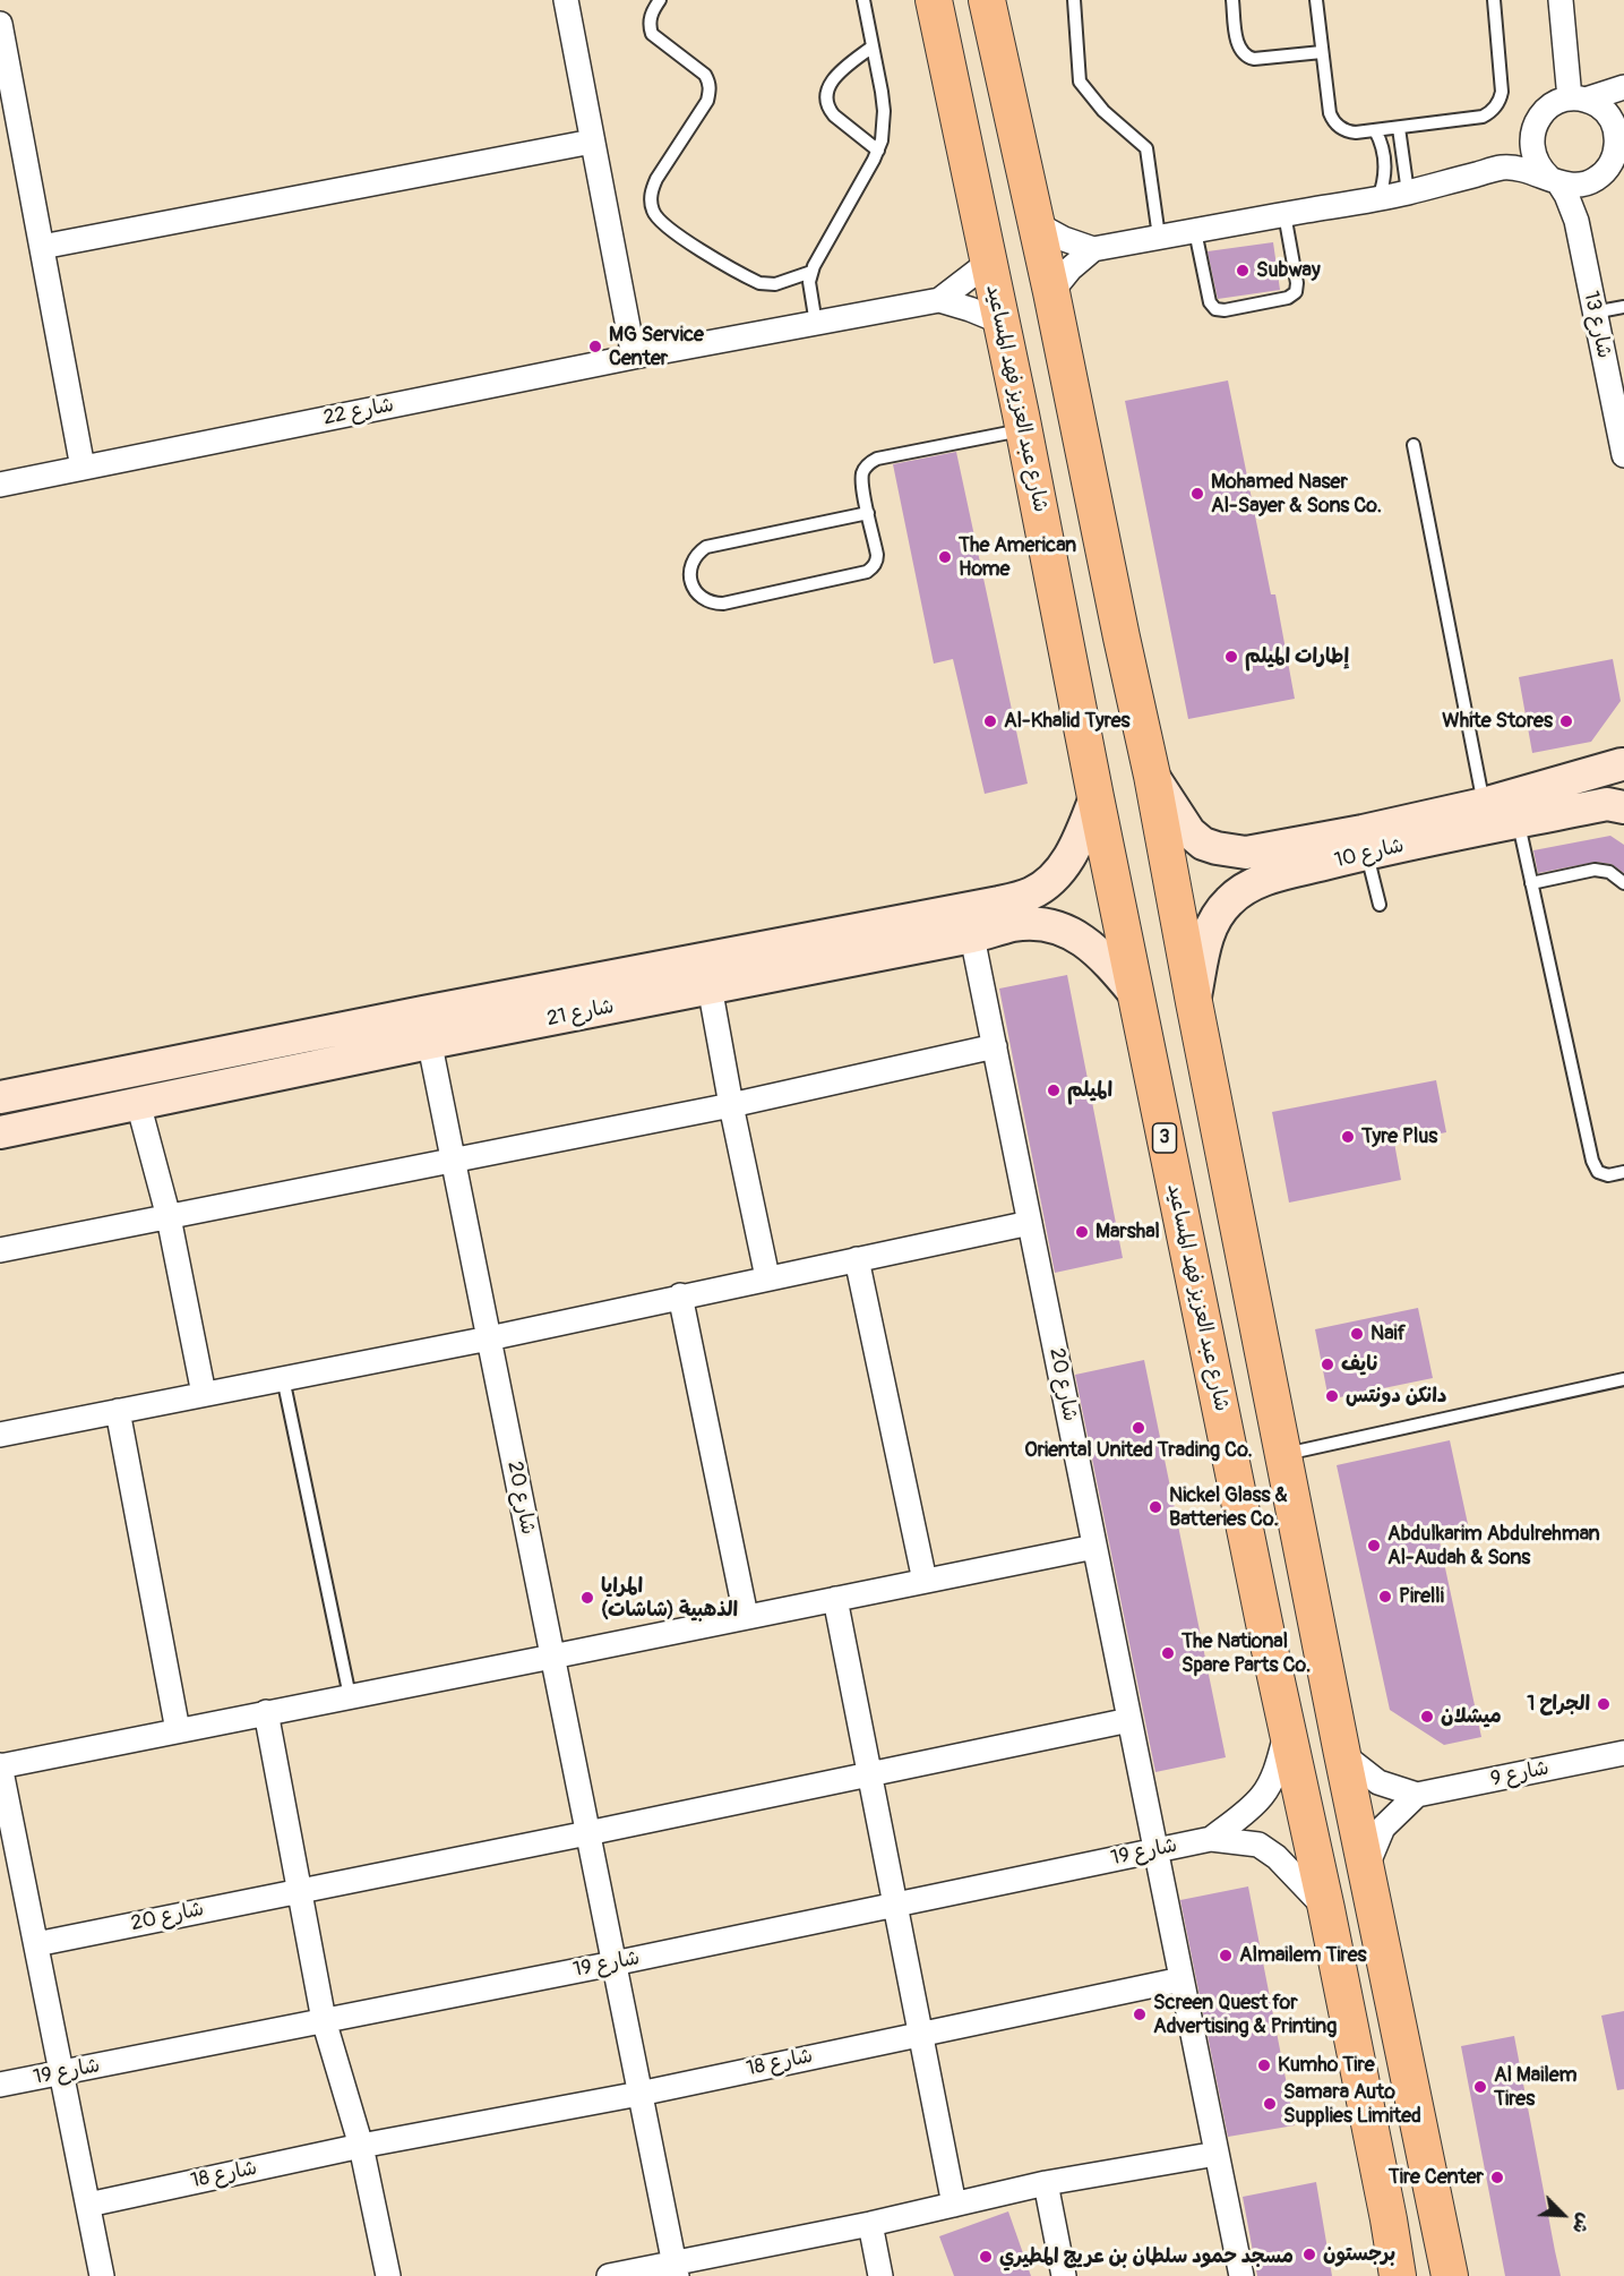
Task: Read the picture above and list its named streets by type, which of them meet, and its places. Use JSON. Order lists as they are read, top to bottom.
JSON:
{
  "streets": {
    "main road": ["شارع عبد العزيز فهد المساعيد", "3"],
    "street": [
      "شارع 13",
      "شارع 22",
      "شارع 10",
      "شارع 21",
      "شارع 20",
      "شارع 9",
      "شارع 19",
      "شارع 18"
    ]
  },
  "crossings": [
    ["شارع عبد العزيز فهد المساعيد", "شارع 22"],
    ["شارع عبد العزيز فهد المساعيد", "شارع 21"],
    ["شارع عبد العزيز فهد المساعيد", "شارع 19"],
    ["شارع 21", "شارع 20"],
    ["شارع 20", "شارع 19"]
  ],
  "places": [
    "Subway",
    "MG Service Center",
    "Mohamed Naser Al-Sayer & Sons Co.",
    "The American Home",
    "إطارات الميلم",
    "Al-Khalid Tyres",
    "White Stores",
    "الميلم",
    "Tyre Plus",
    "Marshal",
    "Naif",
    "نايف",
    "دانكن دونتس",
    "Oriental United Trading Co.",
    "Nickel Glass & Batteries Co.",
    "Abdulkarim Abdulrehman Al-Audah & Sons",
    "Pirelli",
    "المرايا الذهبية (شاشات)",
    "The National Spare Parts Co.",
    "الجراح 1",
    "ميشلان",
    "Almailem Tires",
    "Screen Quest for Advertising & Printing",
    "Kumho Tire",
    "Al Mailem Tires",
    "Samara Auto Supplies Limited",
    "Tire Center",
    "برجستون",
    "مسجد حمود سلطان بن عريج المطيري"
  ],
  "north": "bottom right"
}
